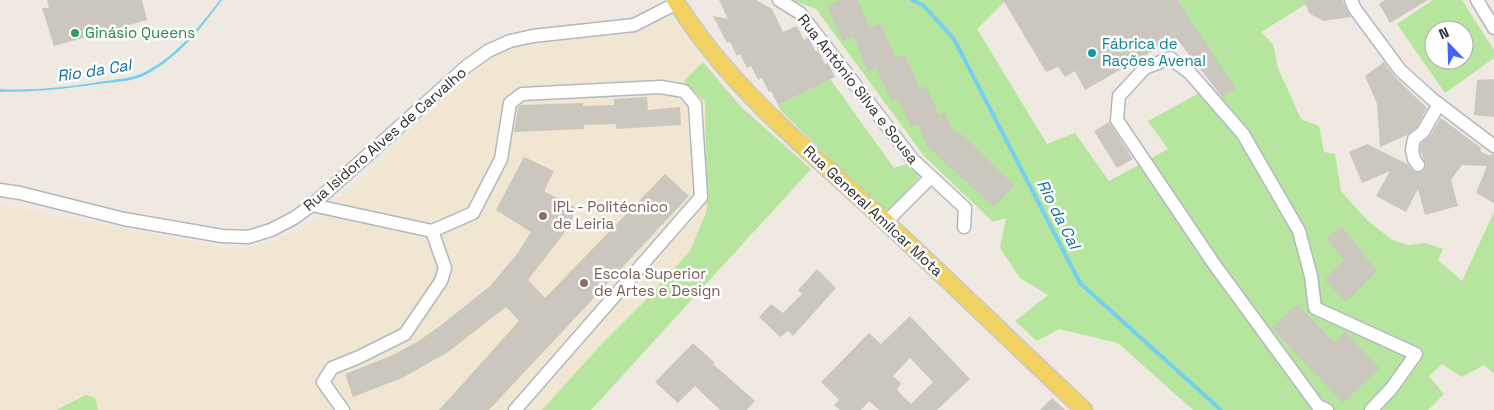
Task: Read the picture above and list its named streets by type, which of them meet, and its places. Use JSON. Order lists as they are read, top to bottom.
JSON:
{
  "streets": {
    "main road": ["Rua General Amílcar Mota"],
    "street": ["Rua António Silva e Sousa", "Rua Isidoro Alves de Carvalho"]
  },
  "crossings": [
    ["Rua Isidoro Alves de Carvalho", "Rua General Amílcar Mota"]
  ],
  "water": ["Rio da Cal"],
  "places": [
    "Ginásio Queens",
    "Fábrica de Rações Avenal",
    "IPL - Politécnico de Leiria",
    "Escola Superior de Artes e Design"
  ],
  "north": "top left"
}
